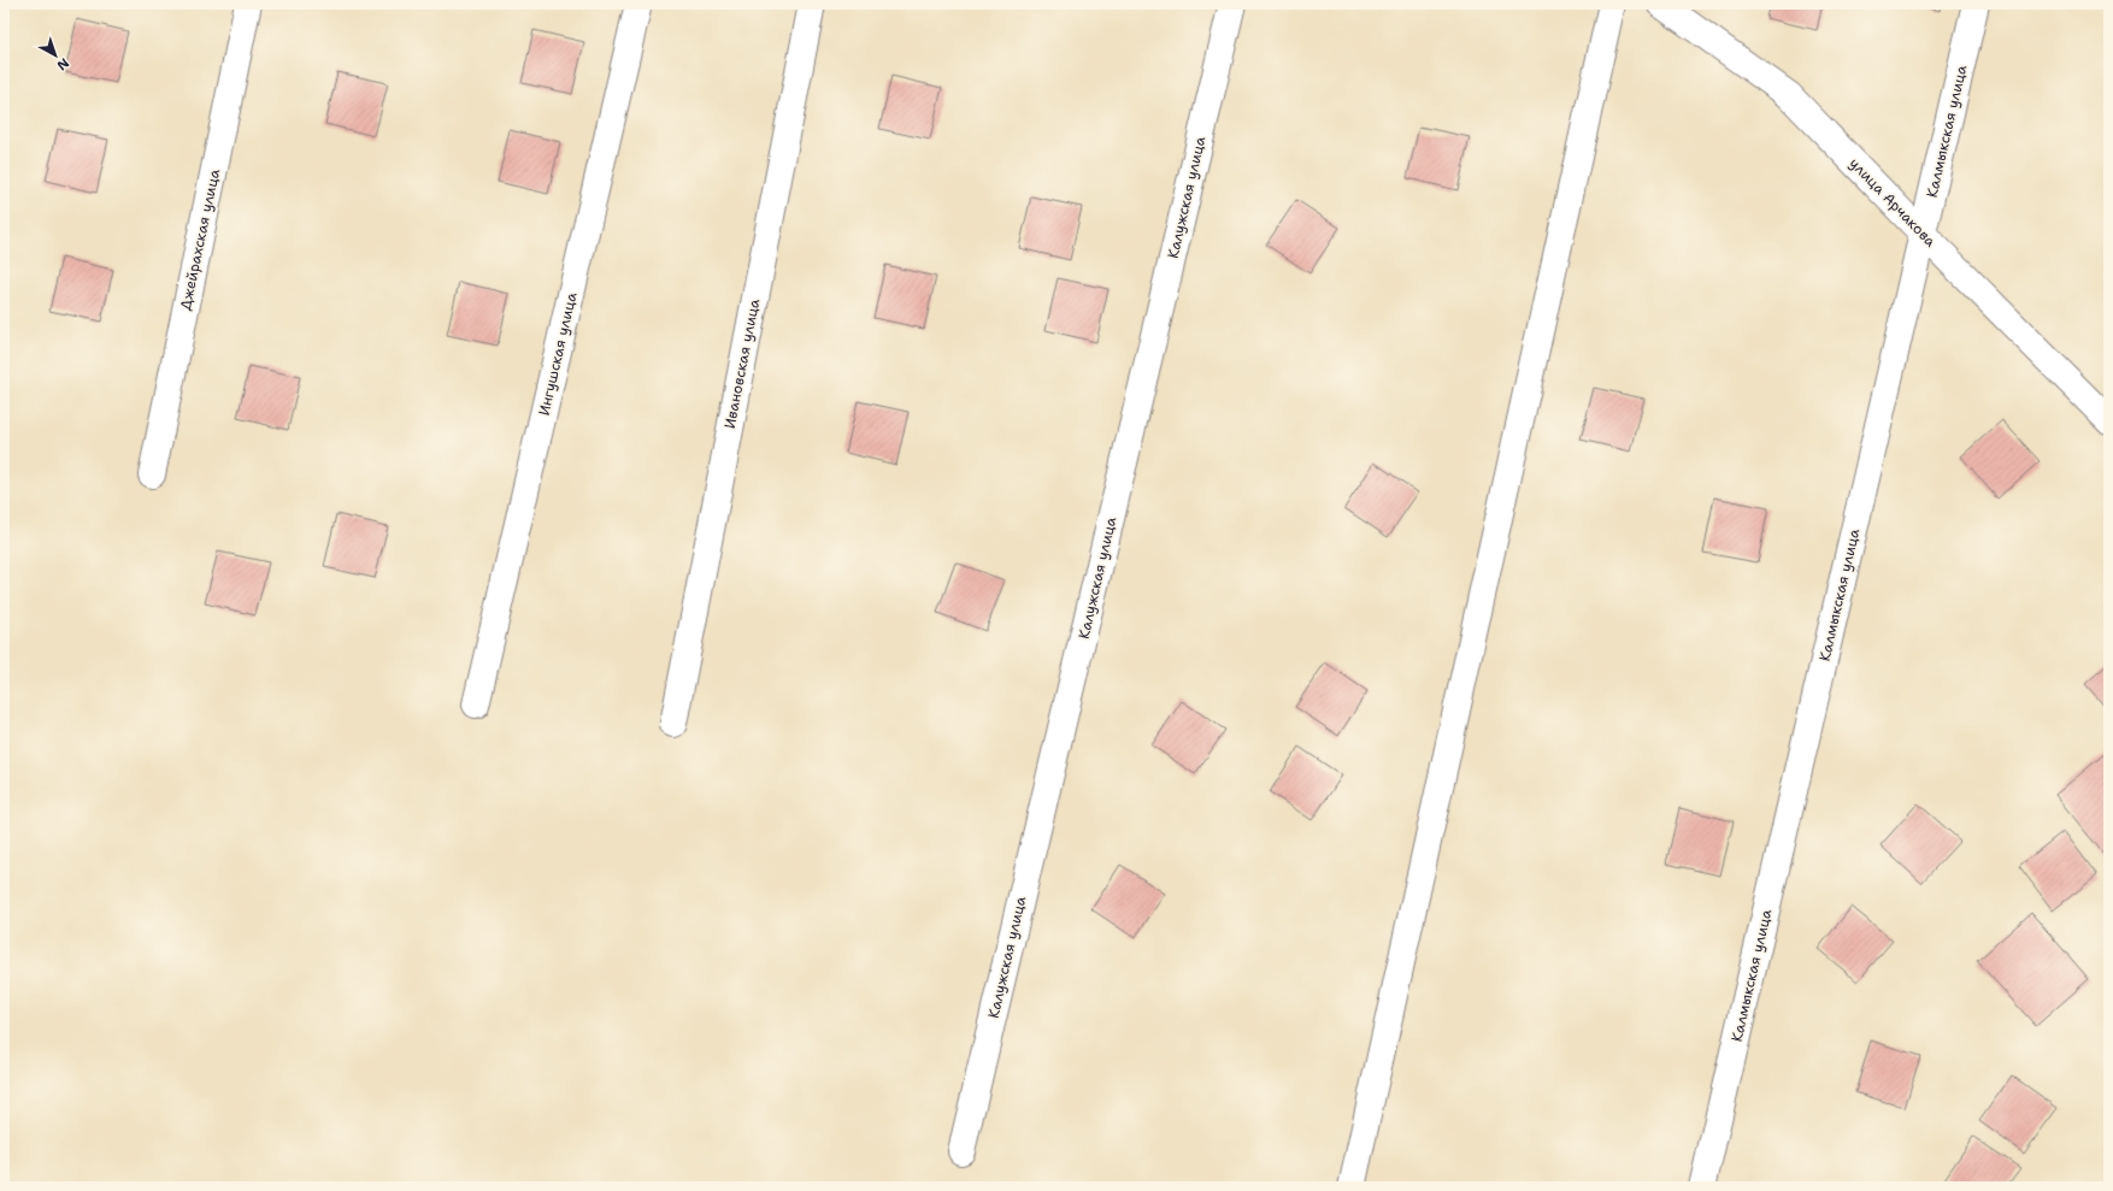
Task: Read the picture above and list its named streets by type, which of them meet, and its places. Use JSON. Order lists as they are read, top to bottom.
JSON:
{
  "streets": {
    "street": [
      "Калмыкская улица",
      "Калужская улица",
      "улица Арчакова",
      "Джейрахская улица",
      "Ингушская улица",
      "Ивановская улица"
    ]
  },
  "crossings": [
    ["Калмыкская улица", "улица Арчакова"]
  ],
  "north": "bottom right"
}
